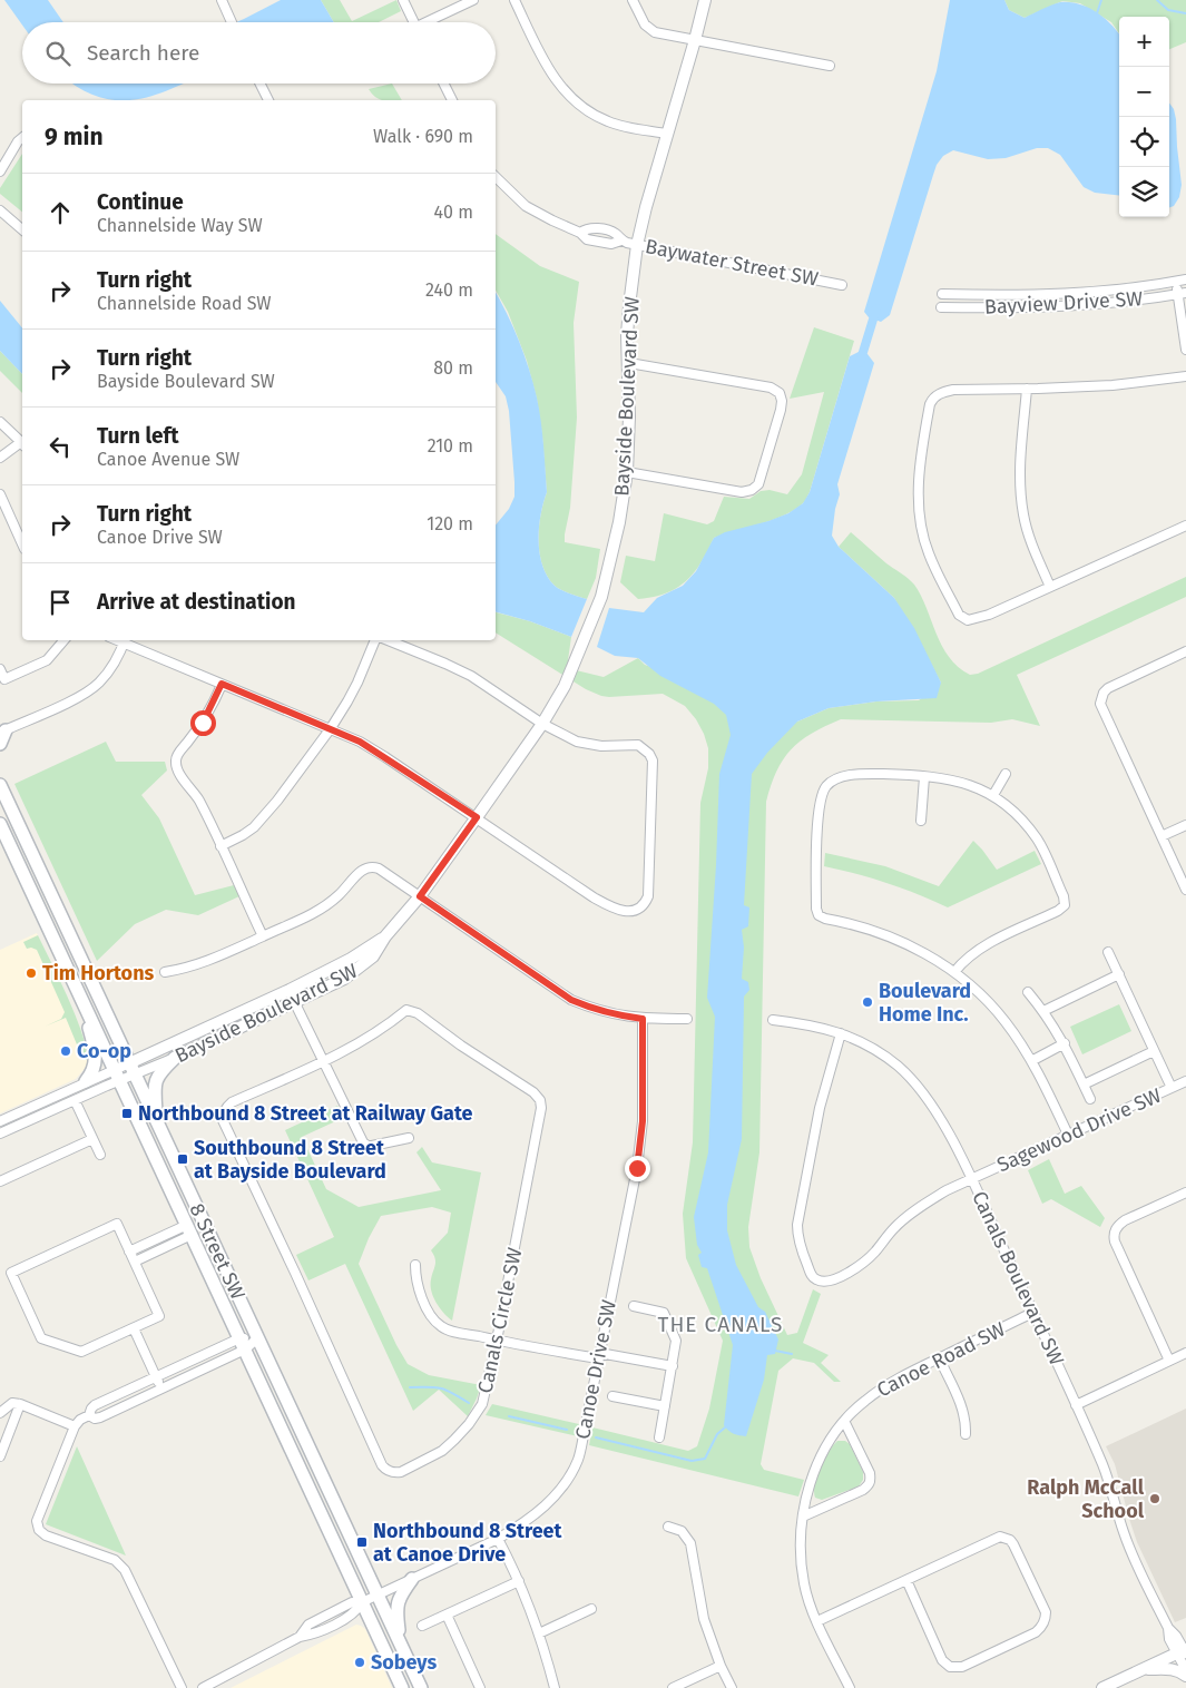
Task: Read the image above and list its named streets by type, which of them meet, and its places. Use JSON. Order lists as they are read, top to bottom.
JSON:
{
  "streets": {
    "main road": ["8 Street SW"],
    "street": [
      "Baywater Street SW",
      "Bayview Drive SW",
      "Bayside Boulevard SW",
      "Sagewood Drive SW",
      "Canals Boulevard SW",
      "Canals Circle SW",
      "Canoe Road SW",
      "Canoe Drive SW"
    ]
  },
  "crossings": [
    ["Baywater Street SW", "Bayside Boulevard SW"],
    ["Bayside Boulevard SW", "8 Street SW"],
    ["Sagewood Drive SW", "Canals Boulevard SW"],
    ["8 Street SW", "Canoe Drive SW"],
    ["Canals Boulevard SW", "Canoe Road SW"]
  ],
  "districts": ["THE CANALS"],
  "places": {
    "other": [
      "Tim Hortons",
      "Boulevard Home Inc.",
      "Co-op",
      "Ralph McCall School",
      "Sobeys"
    ],
    "transit": ["Northbound 8 Street at Railway Gate", "Southbound 8 Street at Bayside Boulevard", "Northbound 8 Street at Canoe Drive"]
  },
  "page": {
    "map_buttons": ["+", "−"],
    "search": "Search here",
    "heading": ["9 min", "Walk · 690 m"],
    "list": [
      ["Continue", "Channelside Way SW", "40 m"],
      ["Turn right", "Channelside Road SW", "240 m"],
      ["Turn right", "Bayside Boulevard SW", "80 m"],
      ["Turn left", "Canoe Avenue SW", "210 m"],
      ["Turn right", "Canoe Drive SW", "120 m"],
      "Arrive at destination"
    ]
  }
}
